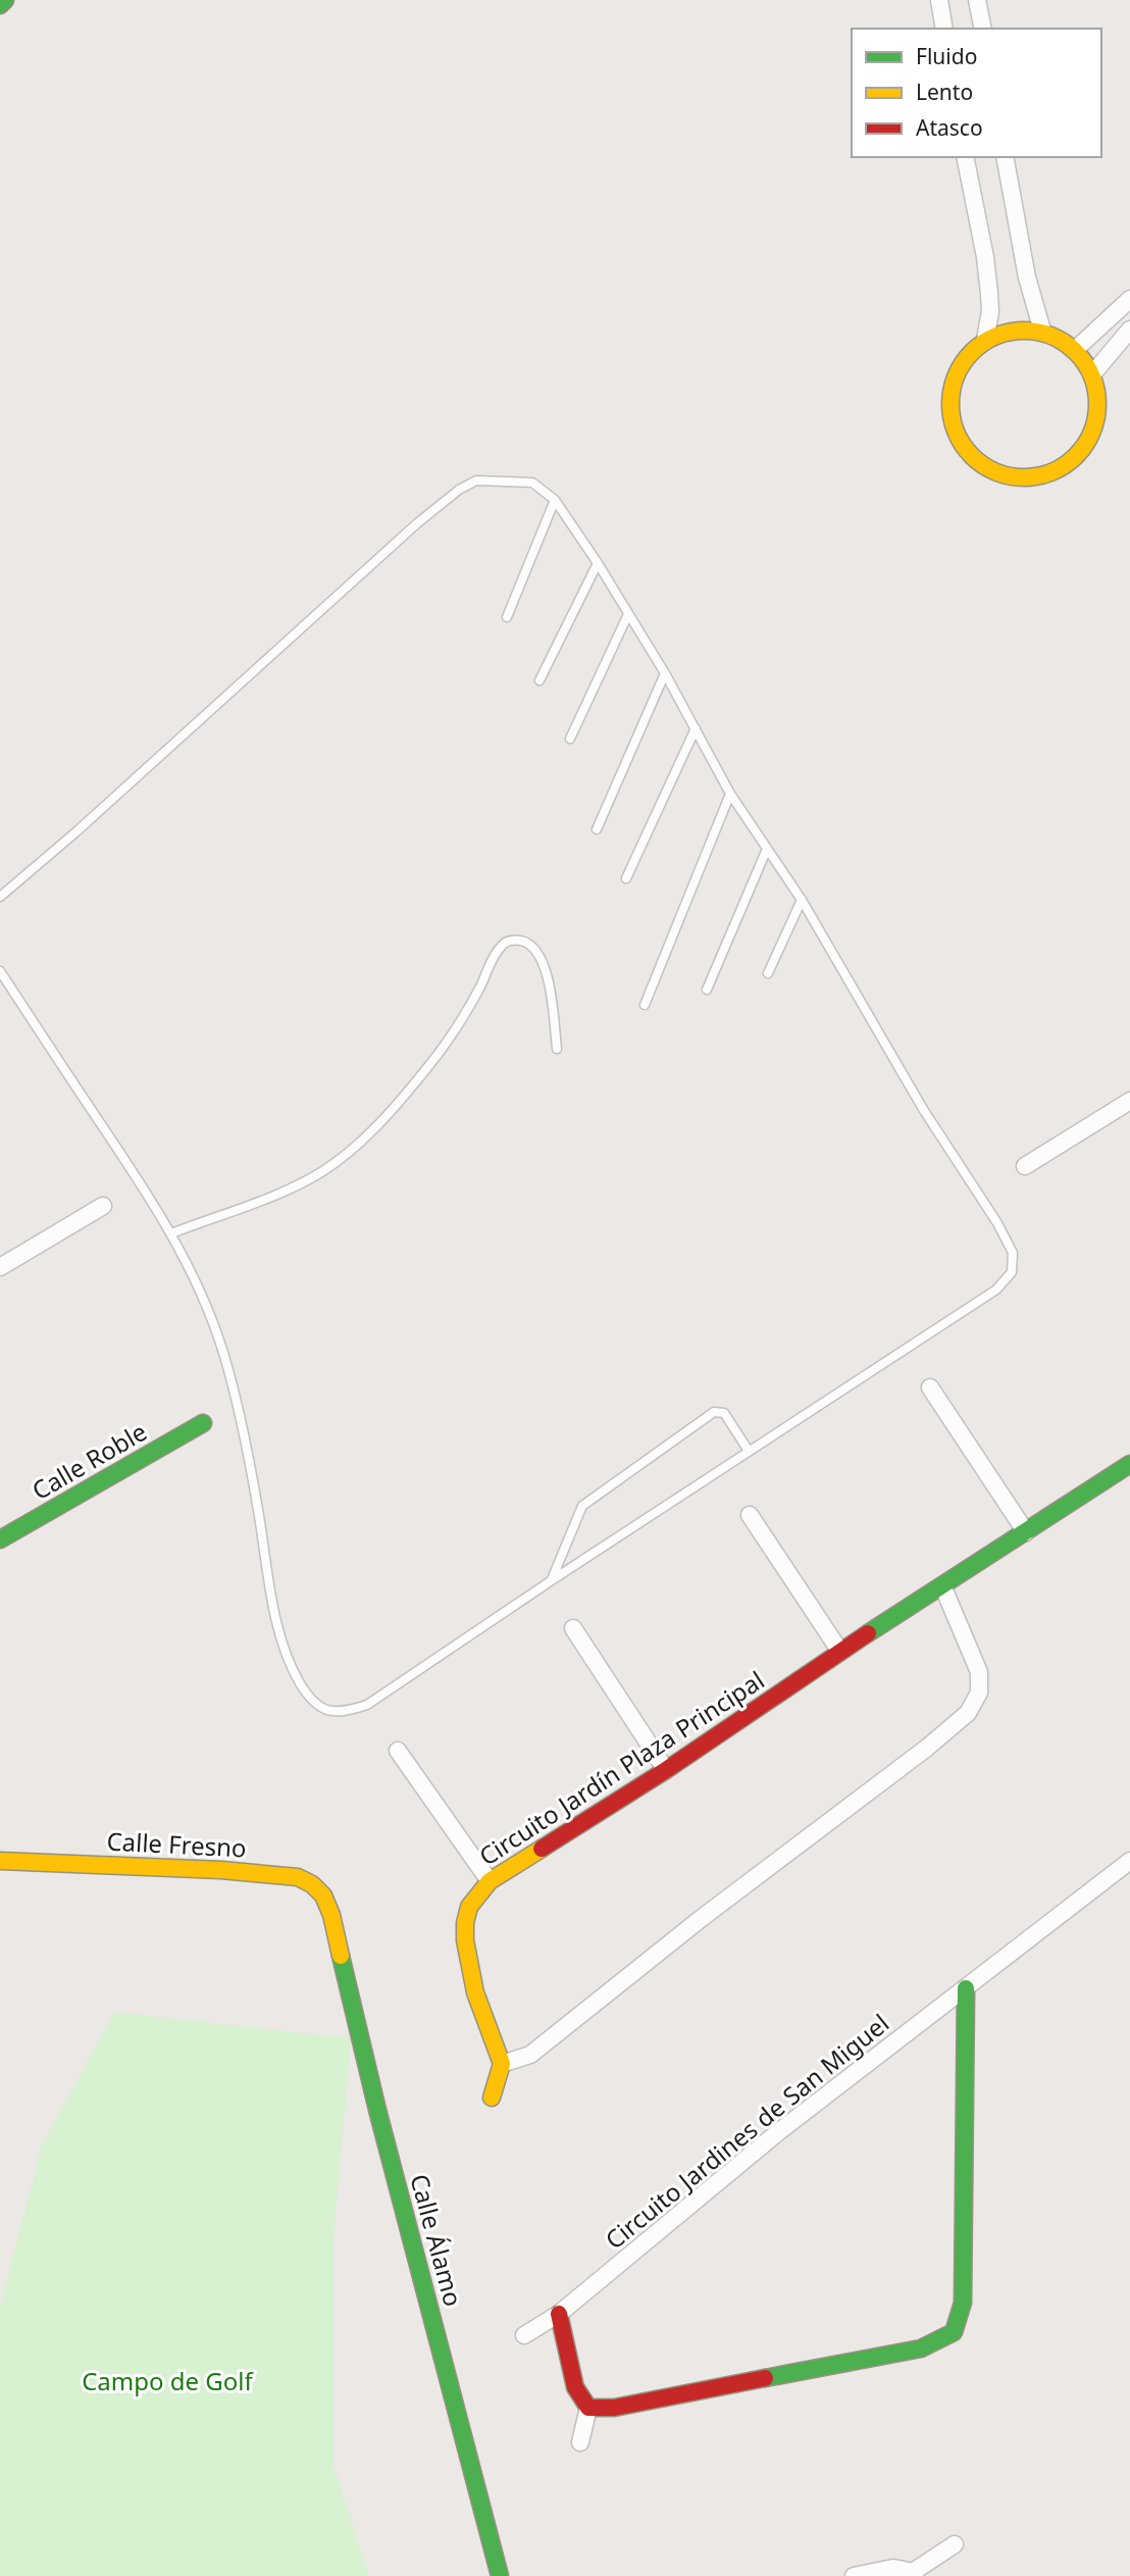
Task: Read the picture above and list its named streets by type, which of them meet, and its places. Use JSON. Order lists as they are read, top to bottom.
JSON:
{
  "streets": {
    "street": [
      "Calle Roble",
      "Circuito Jardín Plaza Principal",
      "Calle Fresno",
      "Circuito Jardines de San Miguel",
      "Calle Álamo"
    ]
  },
  "crossings": [
    ["Calle Fresno", "Calle Álamo"]
  ],
  "parks": ["Campo de Golf"],
  "legend": ["Fluido", "Lento", "Atasco"]
}
